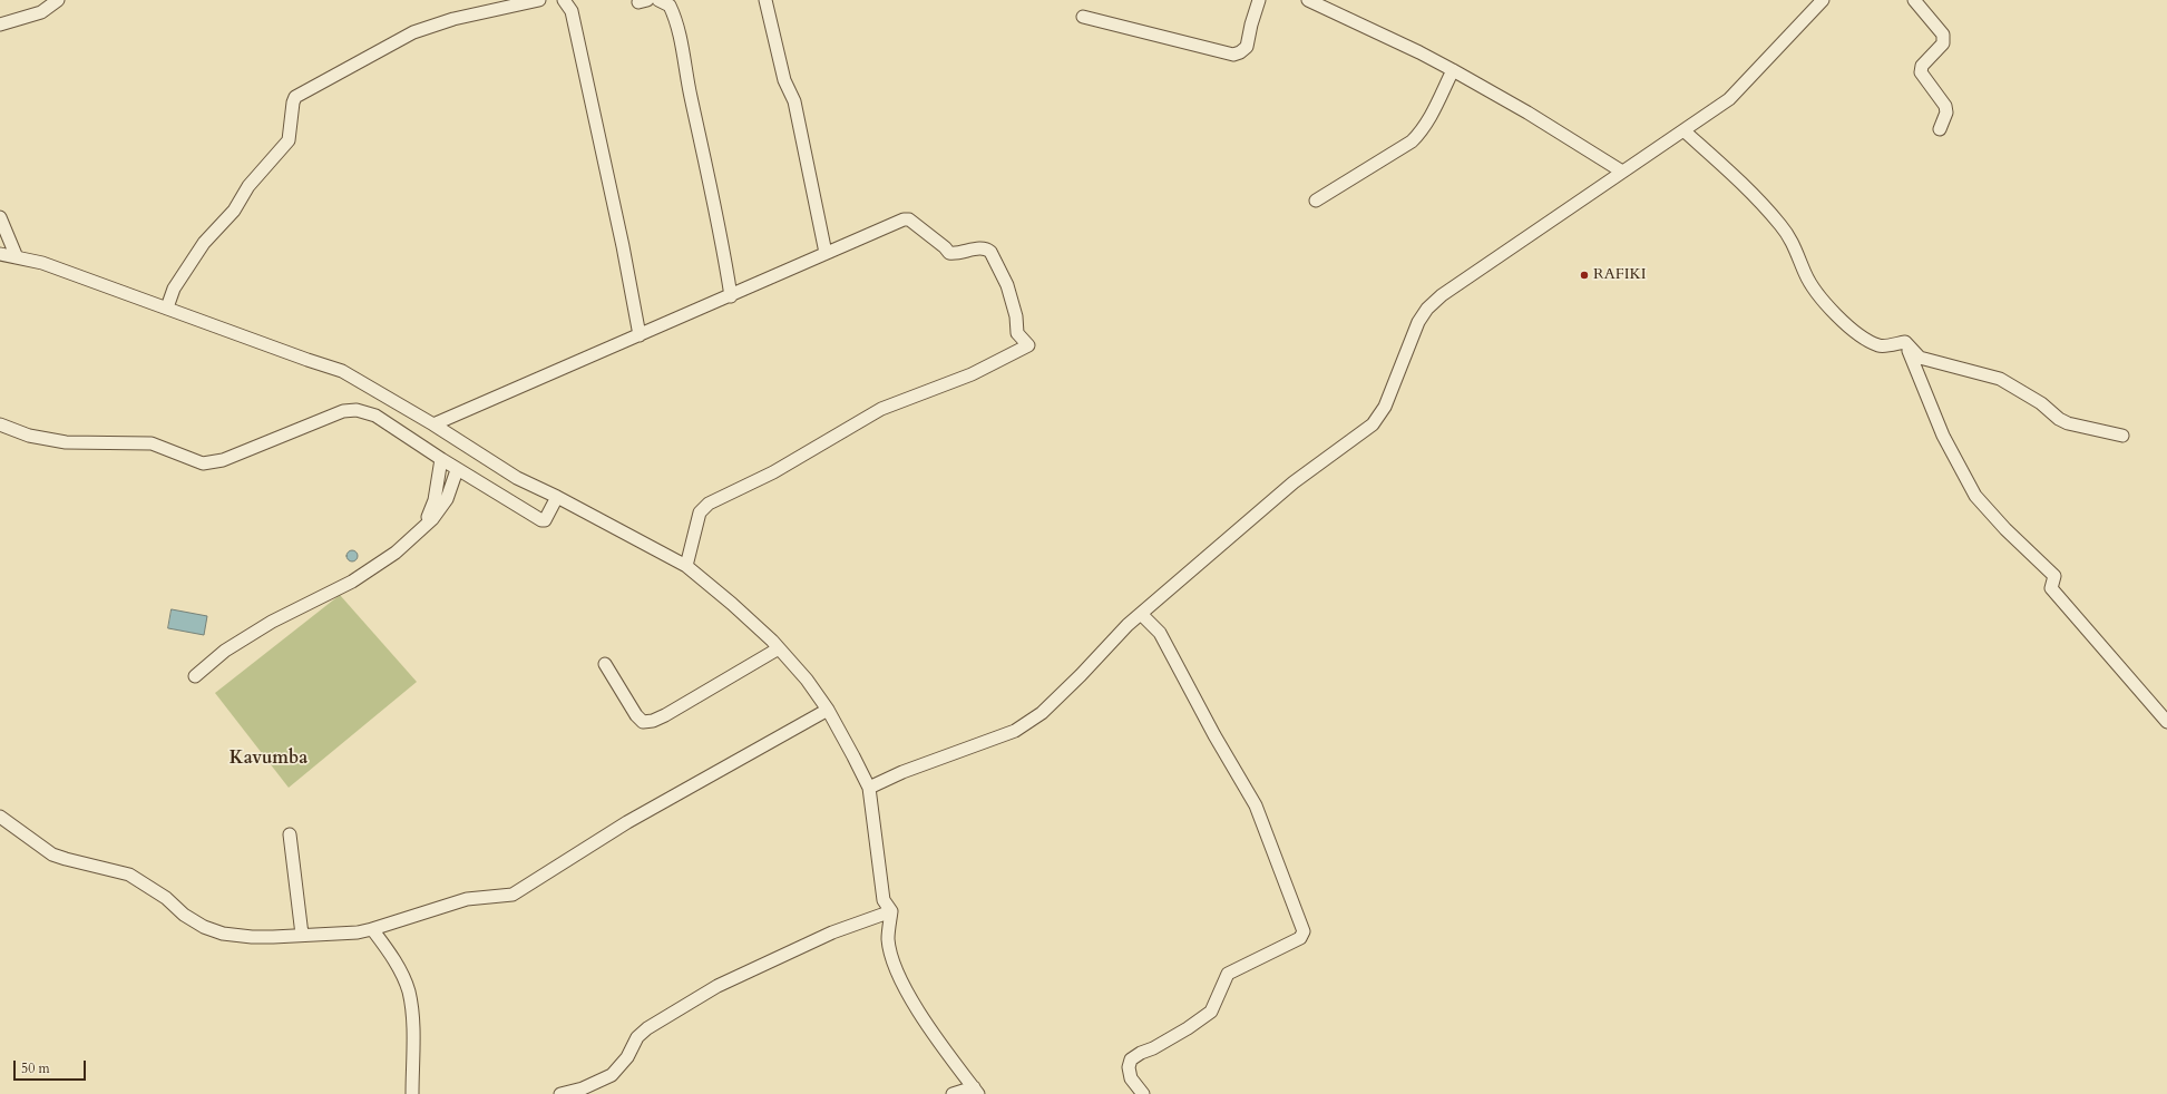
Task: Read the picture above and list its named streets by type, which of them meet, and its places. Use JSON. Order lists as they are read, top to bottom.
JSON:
{
  "districts": ["Kavumba"],
  "places": ["RAFIKI"],
  "scale_bar": "50 m"
}
